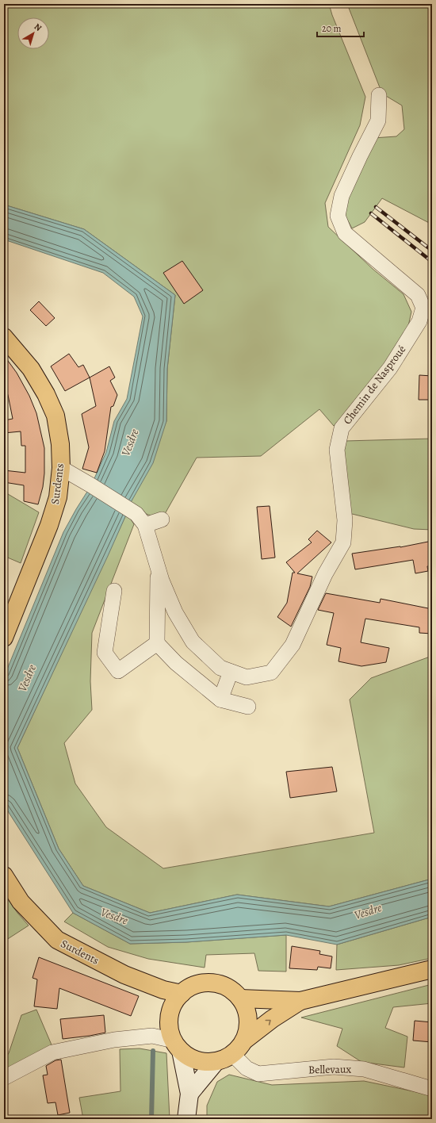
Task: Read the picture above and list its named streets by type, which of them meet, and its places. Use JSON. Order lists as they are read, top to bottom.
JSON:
{
  "streets": {
    "main road": ["Surdents"],
    "street": ["Chemin de Nasproué", "Bellevaux"]
  },
  "crossings": [
    ["Chemin de Nasproué", "Surdents"],
    ["Surdents", "Bellevaux"]
  ],
  "water": ["Vesdre"],
  "scale_bar": "20 m",
  "north": "top right"
}
